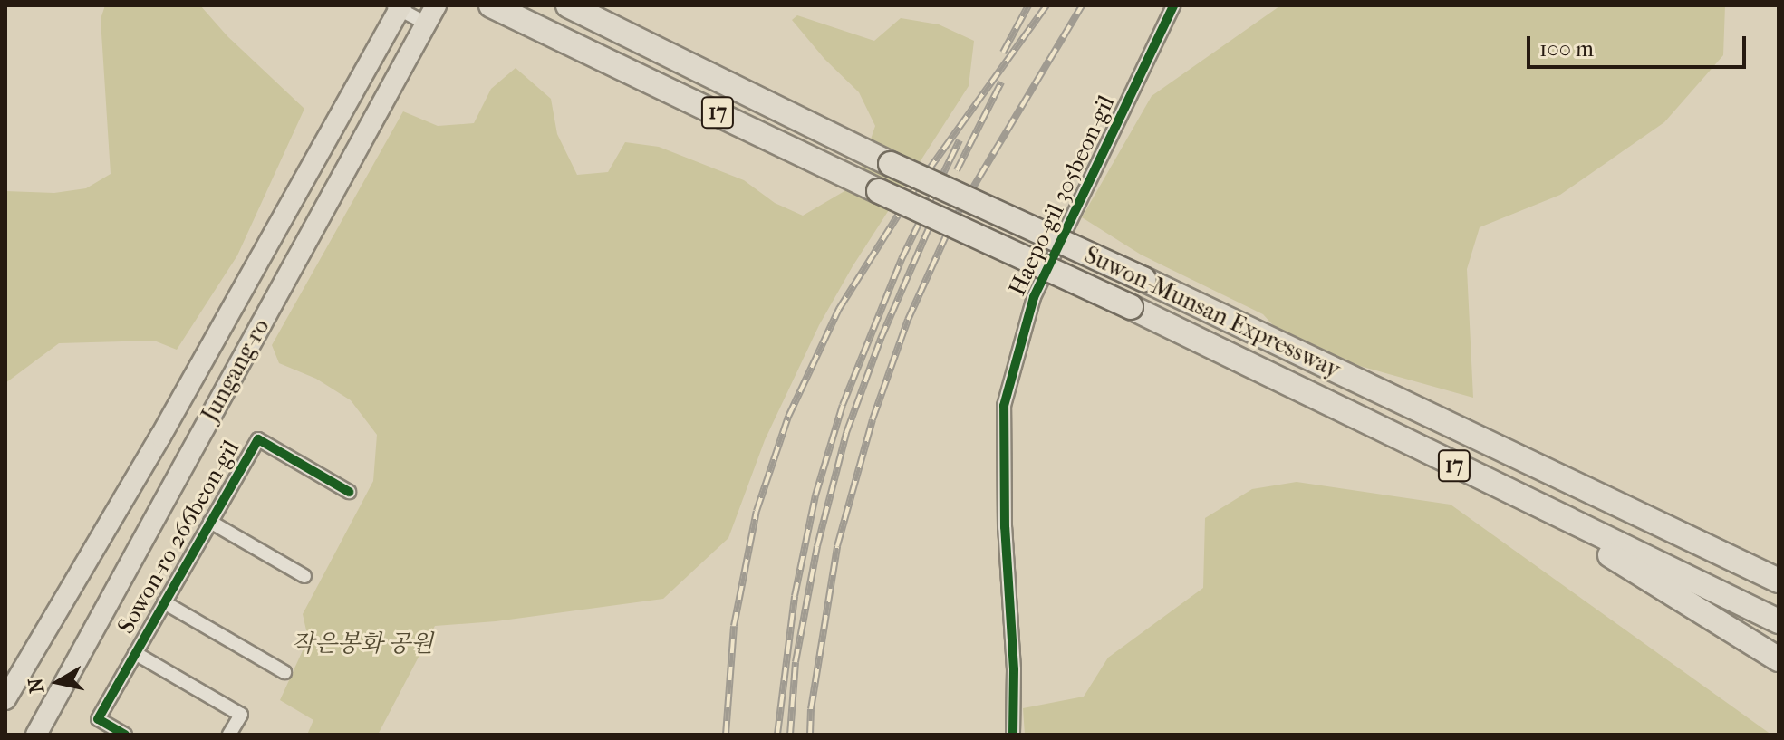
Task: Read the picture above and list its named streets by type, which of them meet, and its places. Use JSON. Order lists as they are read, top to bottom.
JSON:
{
  "streets": {
    "highway": ["17", "Suwon-Munsan Expressway"],
    "main road": ["Jungang-ro"],
    "street": ["Haepo-gil 305beon-gil", "Sowon-ro 266beon-gil"]
  },
  "parks": ["작은봉화 공원"],
  "scale_bar": "100 m",
  "north": "left"
}
